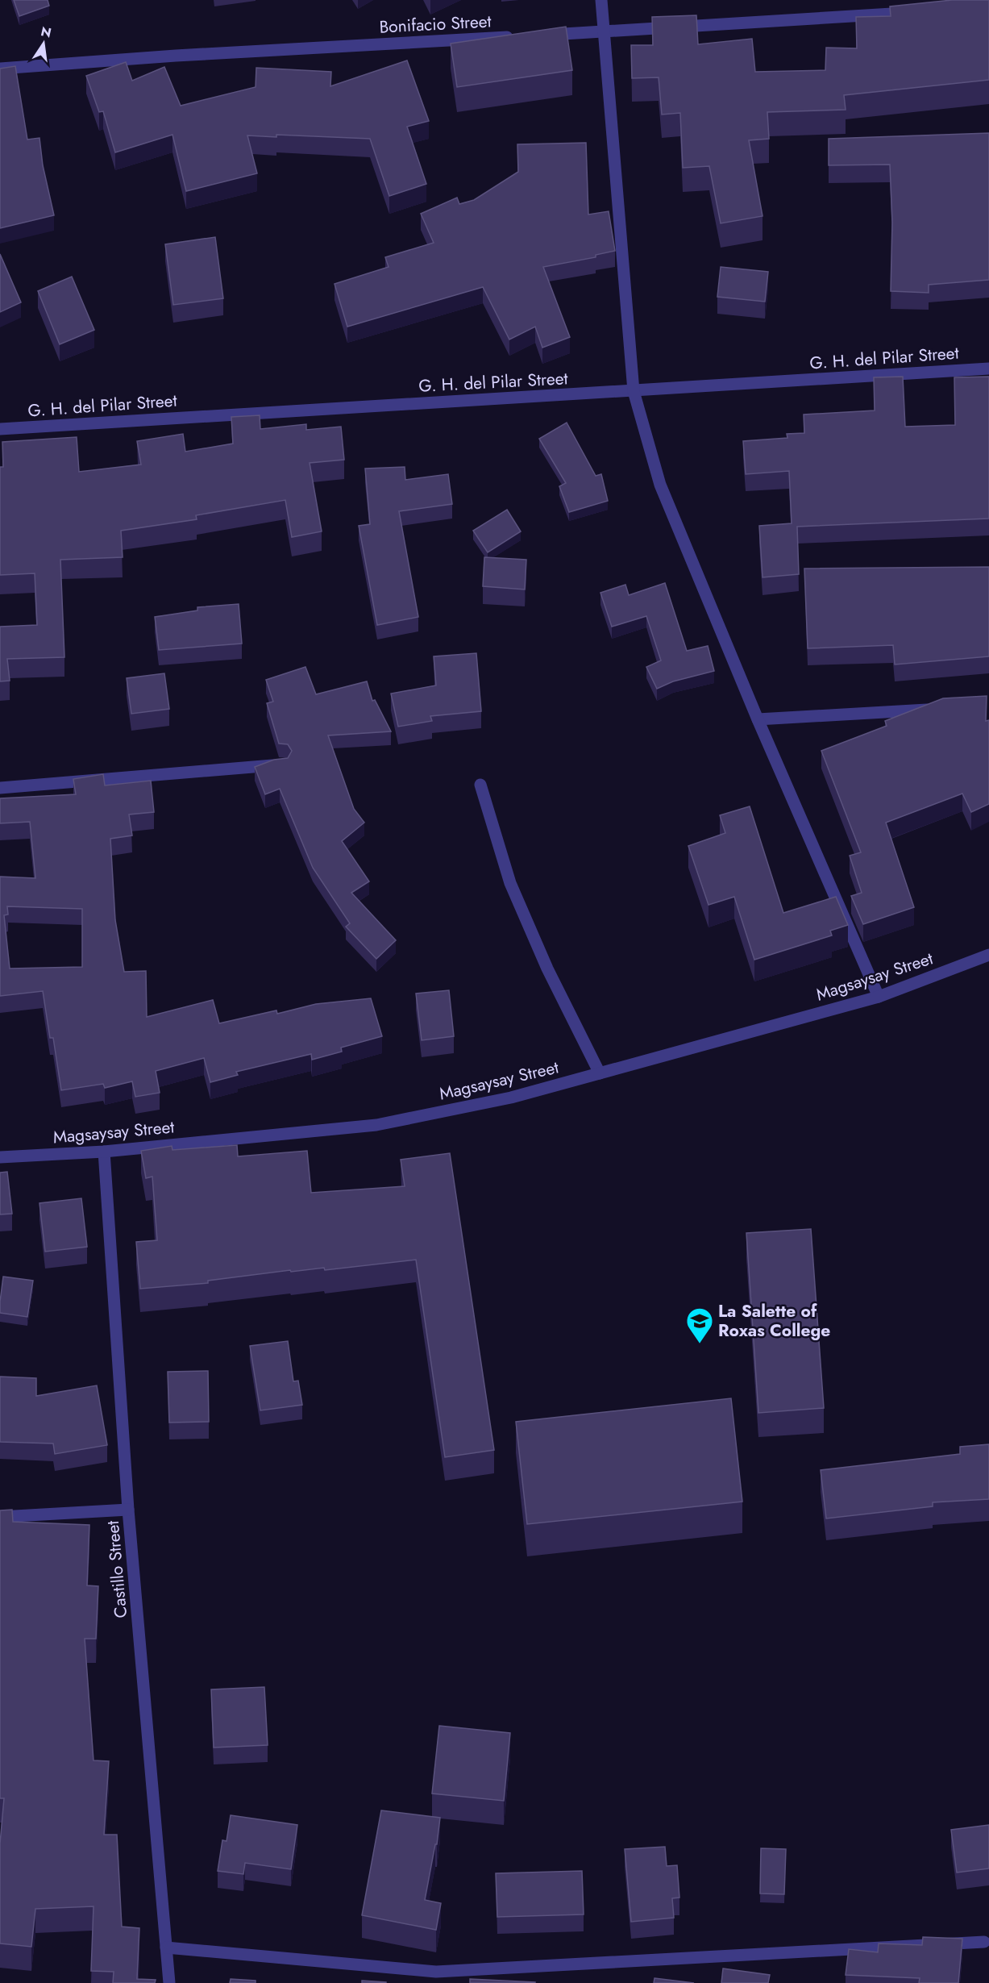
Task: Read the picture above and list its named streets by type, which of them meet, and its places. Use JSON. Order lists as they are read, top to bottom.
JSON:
{
  "streets": {
    "street": [
      "Bonifacio Street",
      "G. H. del Pilar Street",
      "Magsaysay Street",
      "Castillo Street"
    ]
  },
  "crossings": [
    ["Magsaysay Street", "Castillo Street"]
  ],
  "places": {
    "school or university": ["La Salette of Roxas College"]
  },
  "north": "top"
}
